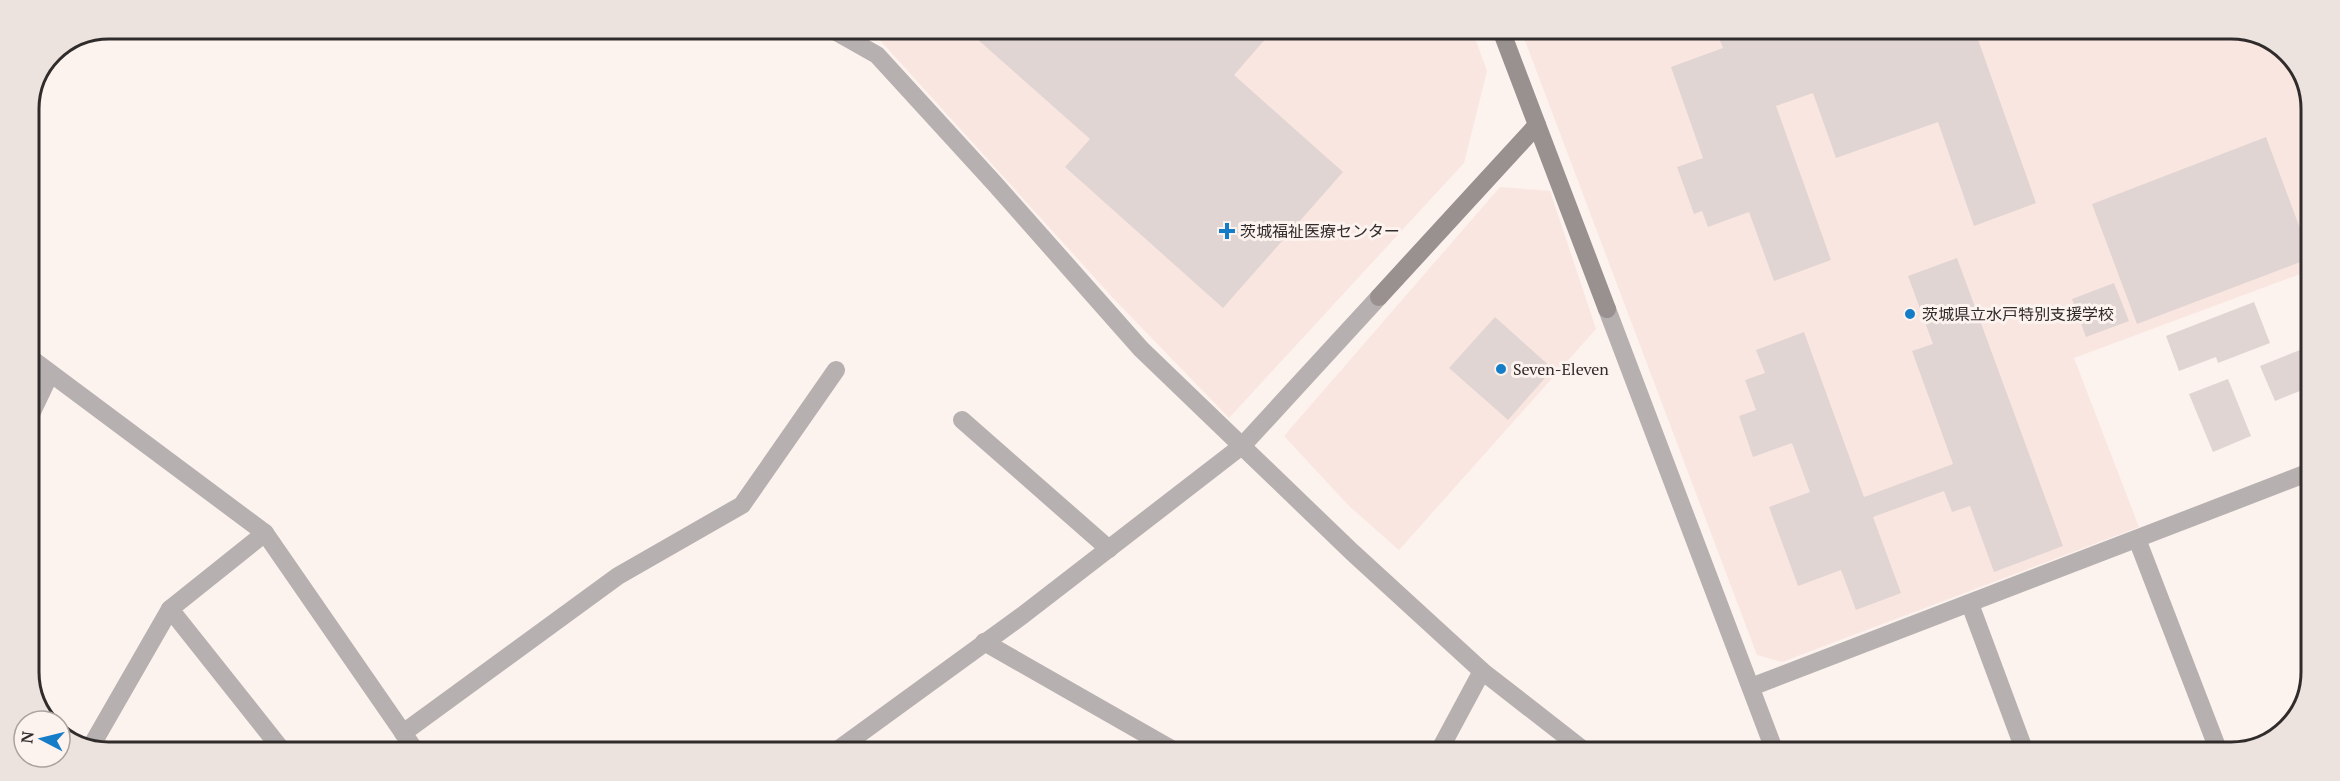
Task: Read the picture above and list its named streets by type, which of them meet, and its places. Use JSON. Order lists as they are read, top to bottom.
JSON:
{
  "places": {
    "health": ["茨城福祉医療センター"],
    "other": ["茨城県立水戸特別支援学校", "Seven-Eleven"]
  },
  "north": "left"
}
